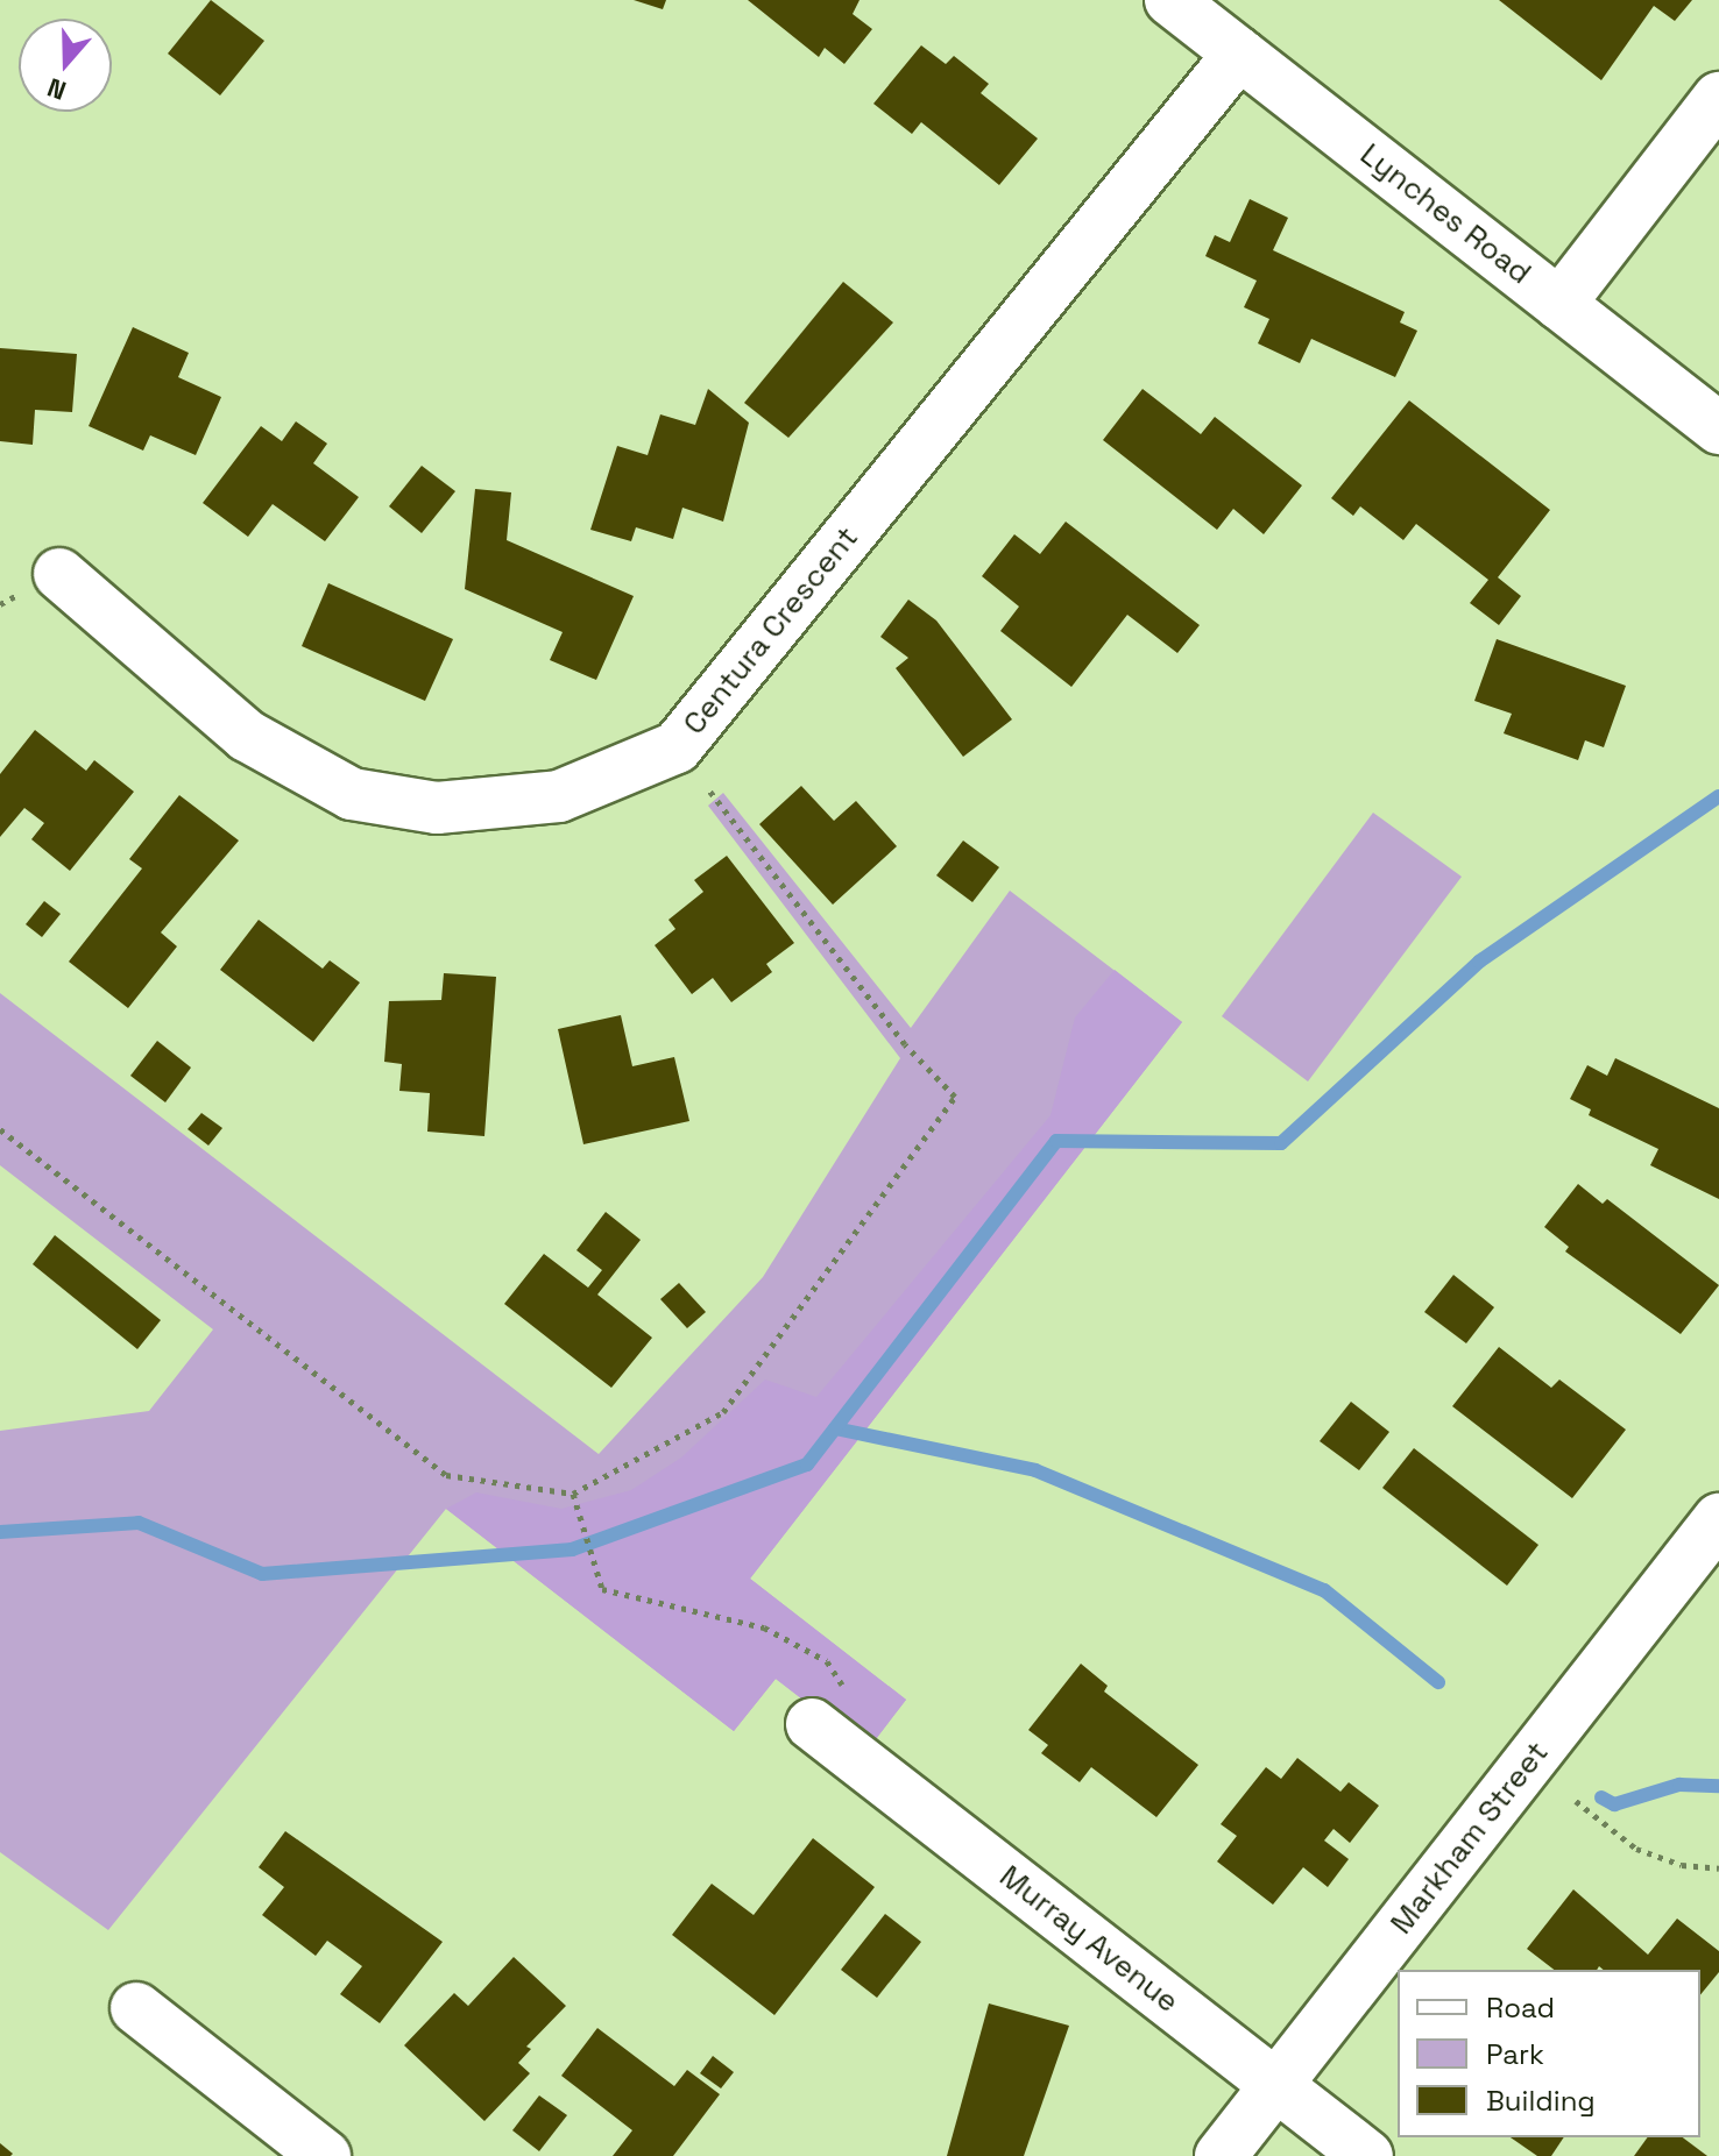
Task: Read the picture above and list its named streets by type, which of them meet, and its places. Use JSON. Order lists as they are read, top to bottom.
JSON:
{
  "streets": {
    "street": [
      "Lynches Road",
      "Centura Crescent",
      "Markham Street",
      "Murray Avenue"
    ]
  },
  "crossings": [
    ["Lynches Road", "Centura Crescent"],
    ["Markham Street", "Murray Avenue"]
  ],
  "legend": ["Road", "Park", "Building"],
  "north": "bottom"
}
